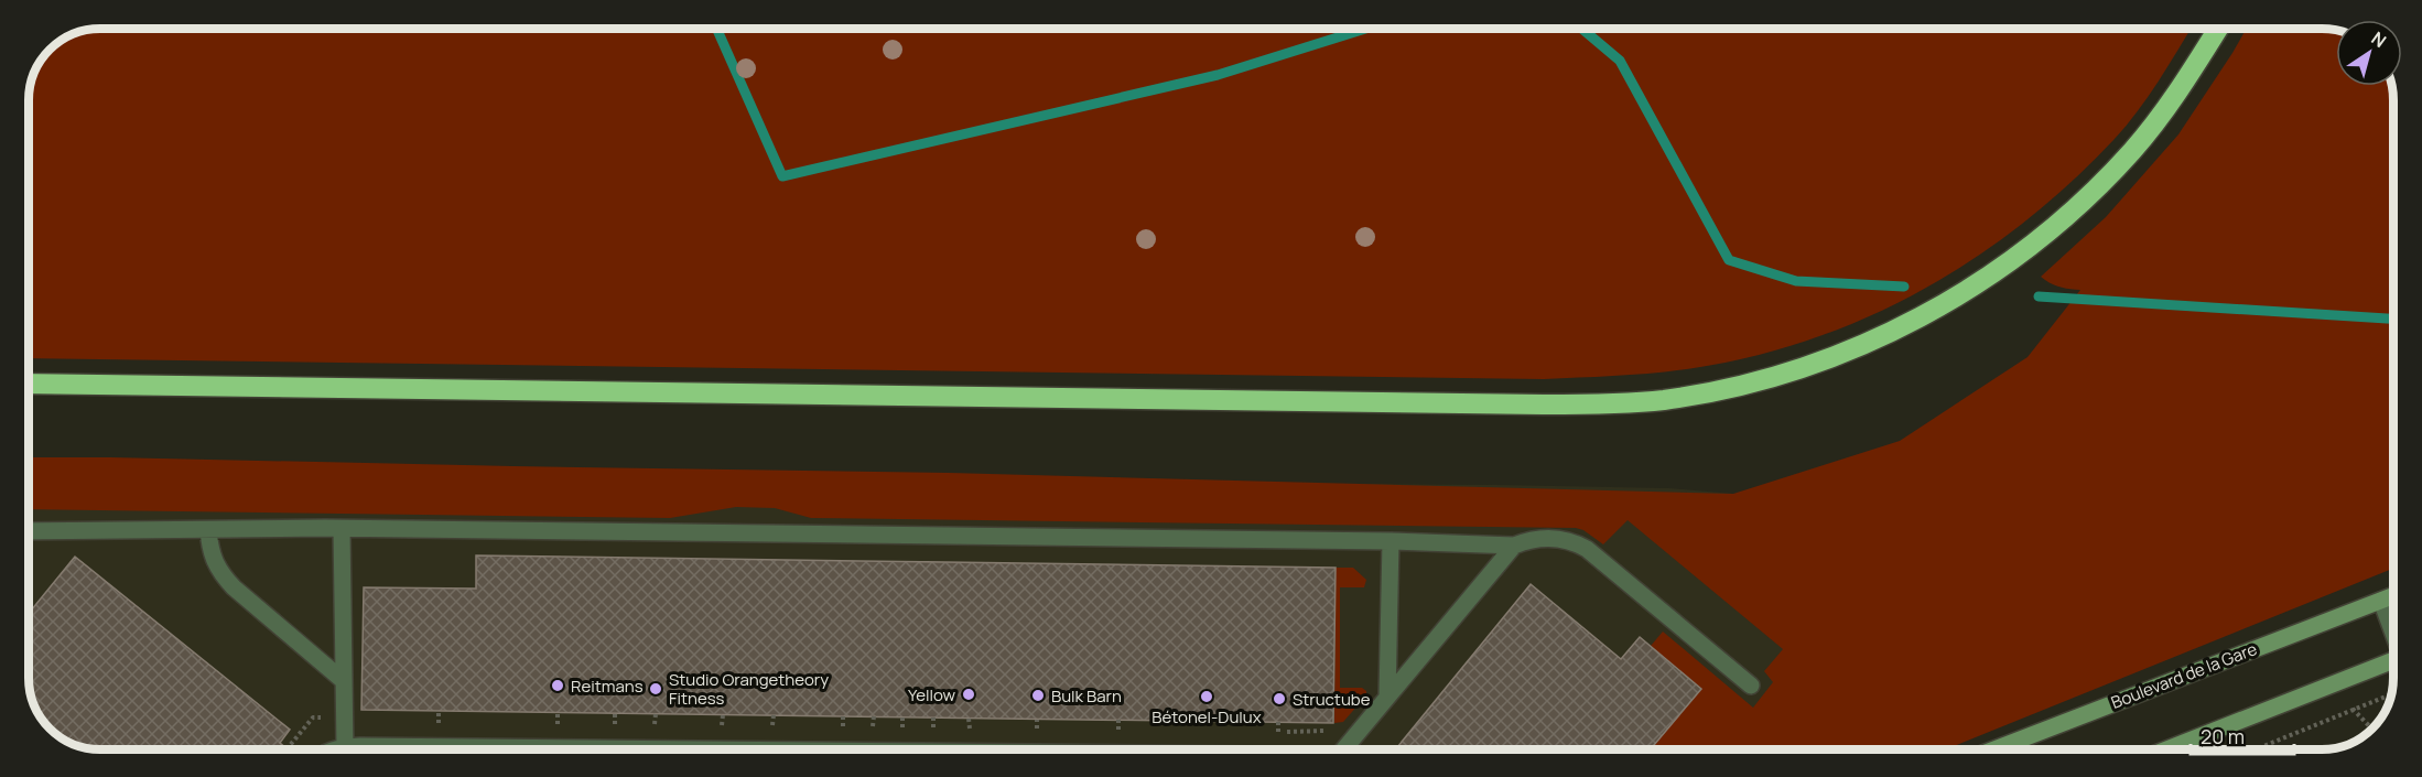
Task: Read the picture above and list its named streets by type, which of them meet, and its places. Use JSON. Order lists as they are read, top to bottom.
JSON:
{
  "streets": {
    "main road": ["Boulevard de la Gare"]
  },
  "places": [
    "Reitmans",
    "Studio Orangetheory Fitness",
    "Yellow",
    "Bulk Barn",
    "Bétonel-Dulux",
    "Structube"
  ],
  "scale_bar": "20 m",
  "north": "top right"
}
